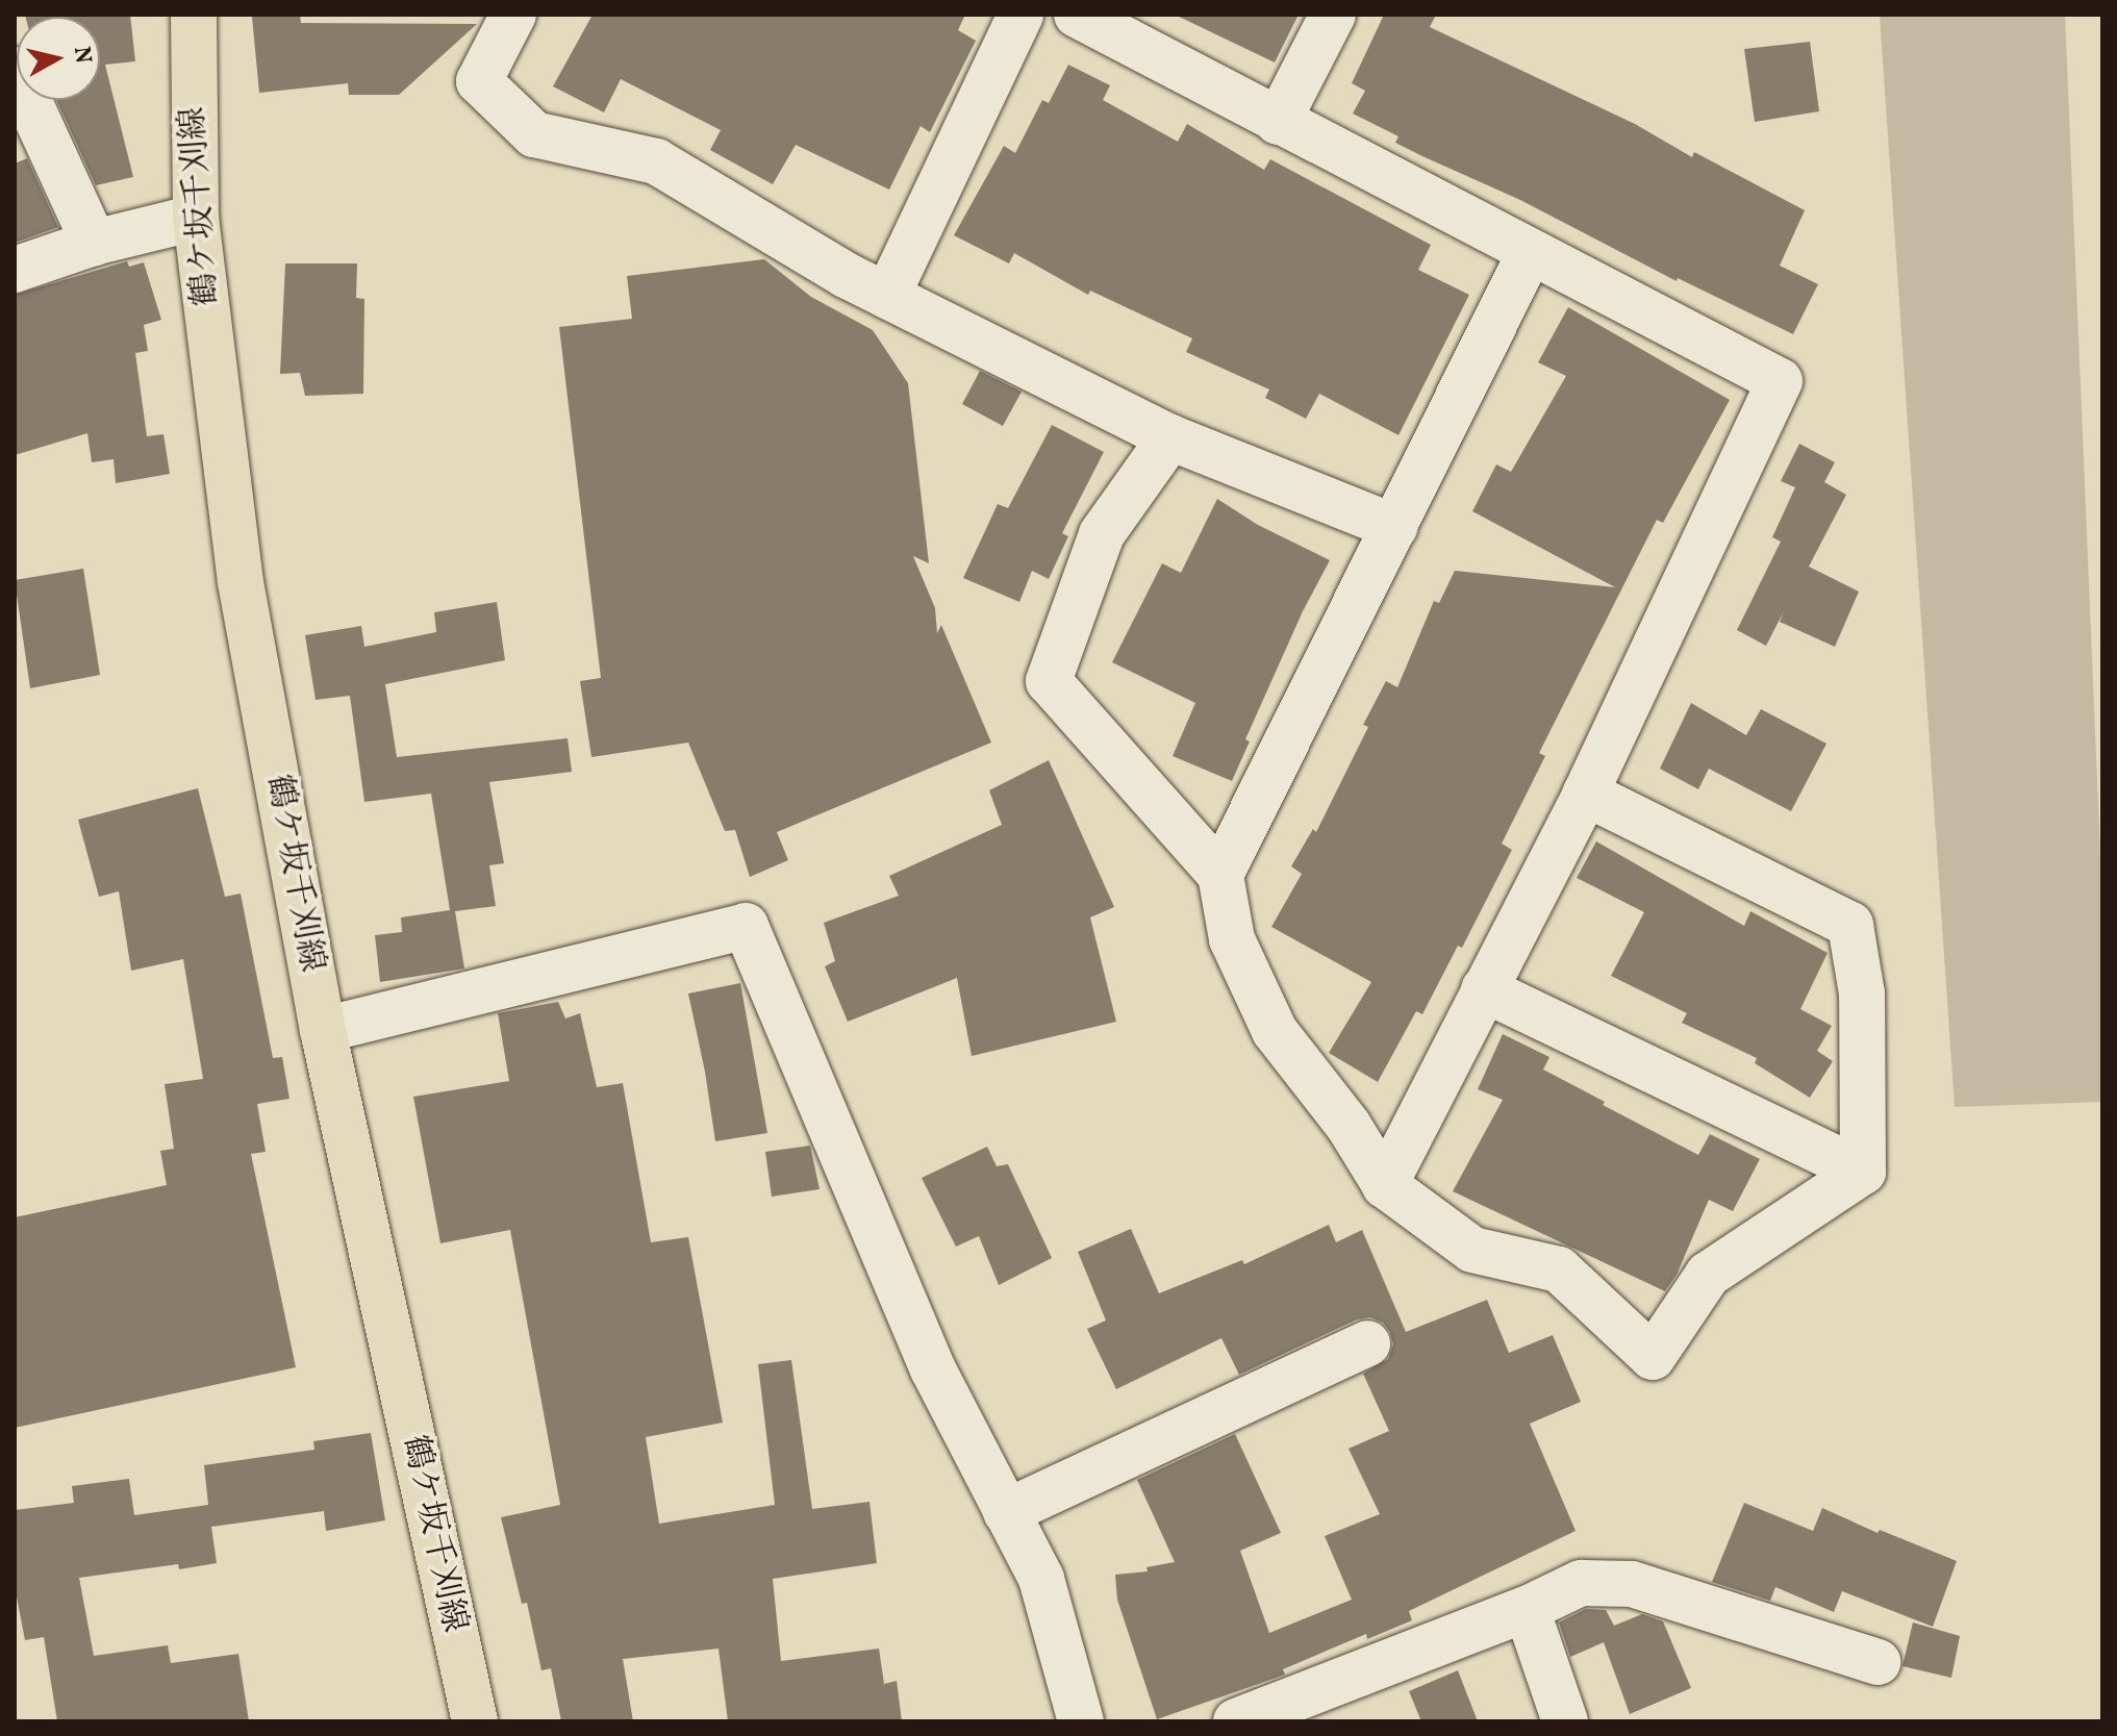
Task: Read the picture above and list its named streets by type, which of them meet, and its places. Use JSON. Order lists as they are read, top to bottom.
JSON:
{
  "streets": {
    "main road": ["鶴ケ坂千刈線"]
  },
  "north": "right"
}
